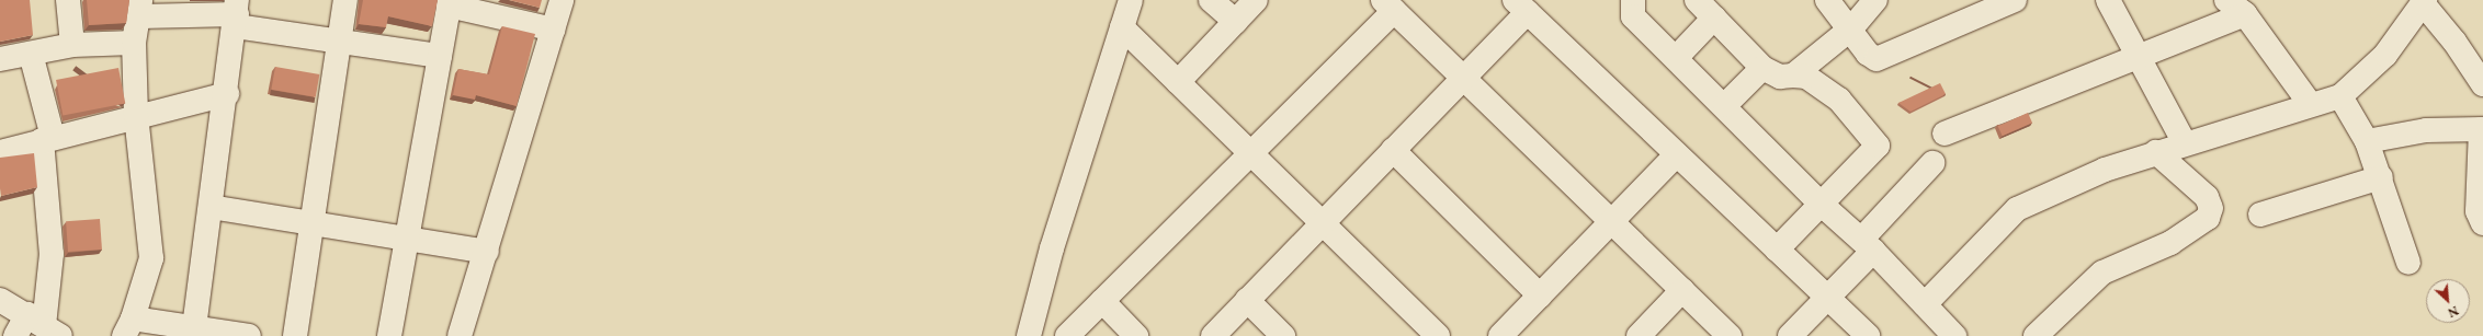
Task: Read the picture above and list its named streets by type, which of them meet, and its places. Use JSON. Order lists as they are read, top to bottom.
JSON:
{
  "north": "bottom right"
}
